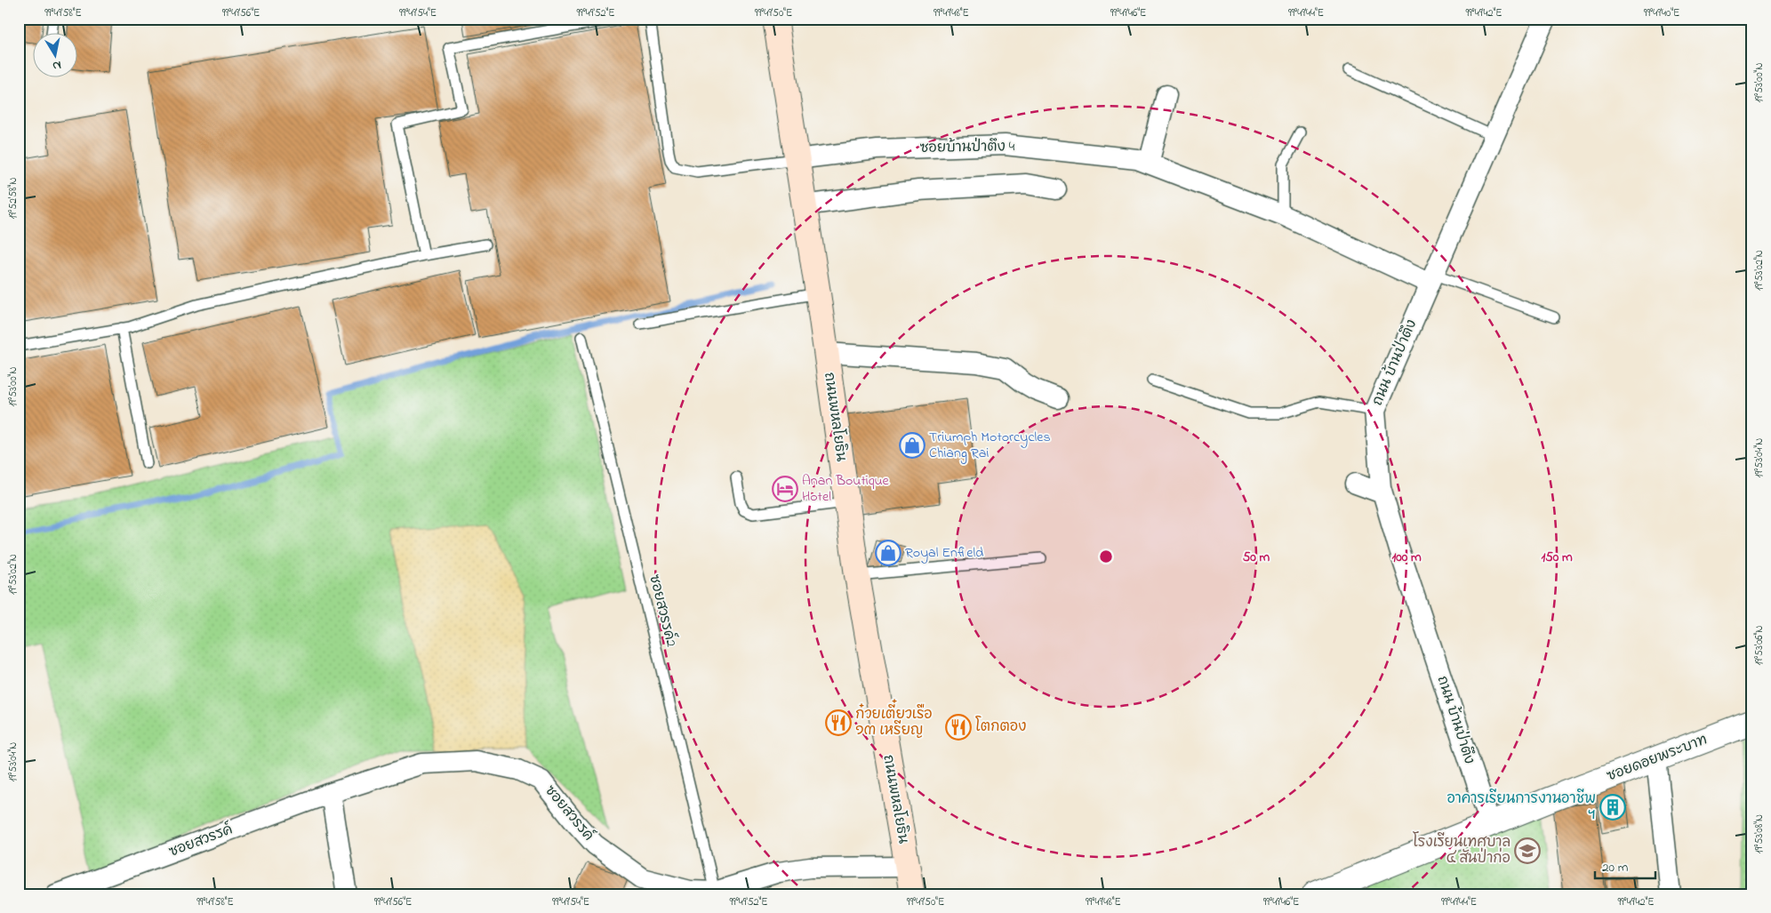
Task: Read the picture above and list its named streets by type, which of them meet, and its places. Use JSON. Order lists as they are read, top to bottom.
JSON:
{
  "streets": {
    "main road": ["ถนนพหลโยธิน"],
    "street": [
      "ซอยบ้านป่าตึง 4",
      "ถนน บ้านป่าตึง",
      "ซอยดอยพระบาท",
      "ซอยสวรรค์"
    ],
    "lane": ["ซอยสวรรค์2"]
  },
  "crossings": [
    ["ซอยบ้านป่าตึง 4", "ถนน บ้านป่าตึง"],
    ["ซอยบ้านป่าตึง 4", "ถนนพหลโยธิน"],
    ["ถนน บ้านป่าตึง", "ซอยดอยพระบาท"],
    ["ถนนพหลโยธิน", "ซอยสวรรค์"],
    ["ซอยสวรรค์2", "ซอยสวรรค์"]
  ],
  "places": {
    "shop": ["Triumph Motorcycles Chiang Rai", "Royal Enfield"],
    "hotel": ["Anan Boutique Hotel"],
    "restaurant": ["ก๋วยเตี๋ยวเรือ ๑๓ เหรียญ", "โตกตอง"],
    "building": ["อาคารเรียนการงานอาชีพ ฯ"],
    "school or university": ["โรงเรียนเทศบาล ๔ สันป่าก่อ"]
  },
  "scale_bar": "20 m",
  "north": "bottom",
  "coordinates": [
    "99°49'58\"E",
    "99°49'56\"E",
    "99°49'54\"E",
    "99°49'52\"E",
    "99°49'50\"E",
    "99°49'48\"E",
    "99°49'46\"E",
    "99°49'44\"E",
    "99°49'42\"E",
    "99°49'40\"E",
    "19°53'00\"N",
    "19°52'58\"N",
    "19°53'02\"N",
    "19°53'04\"N",
    "19°53'06\"N",
    "19°53'08\"N"
  ],
  "rings": ["50 m", "100 m", "150 m"]
}
